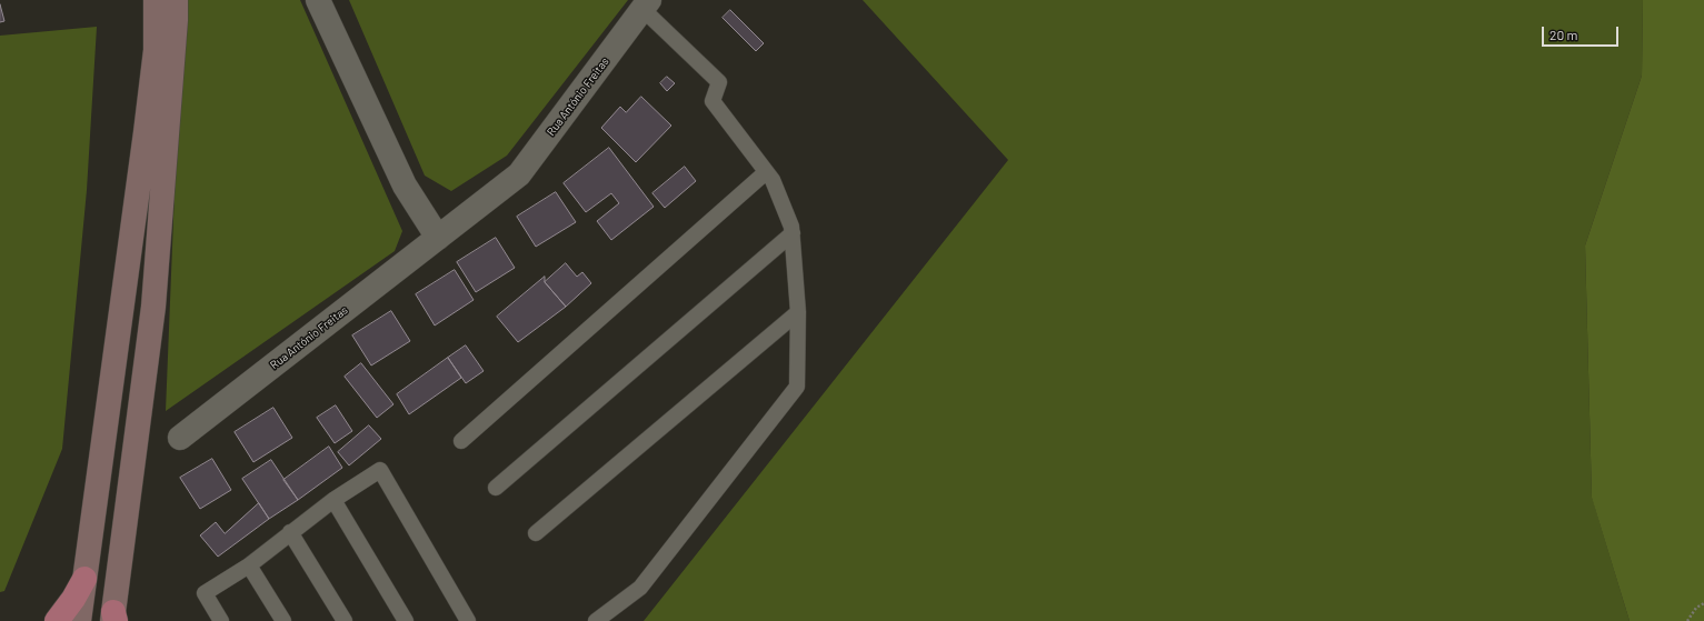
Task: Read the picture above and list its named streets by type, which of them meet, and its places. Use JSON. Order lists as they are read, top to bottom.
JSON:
{
  "streets": {
    "street": ["Rua António Freitas"]
  },
  "scale_bar": "20 m"
}
